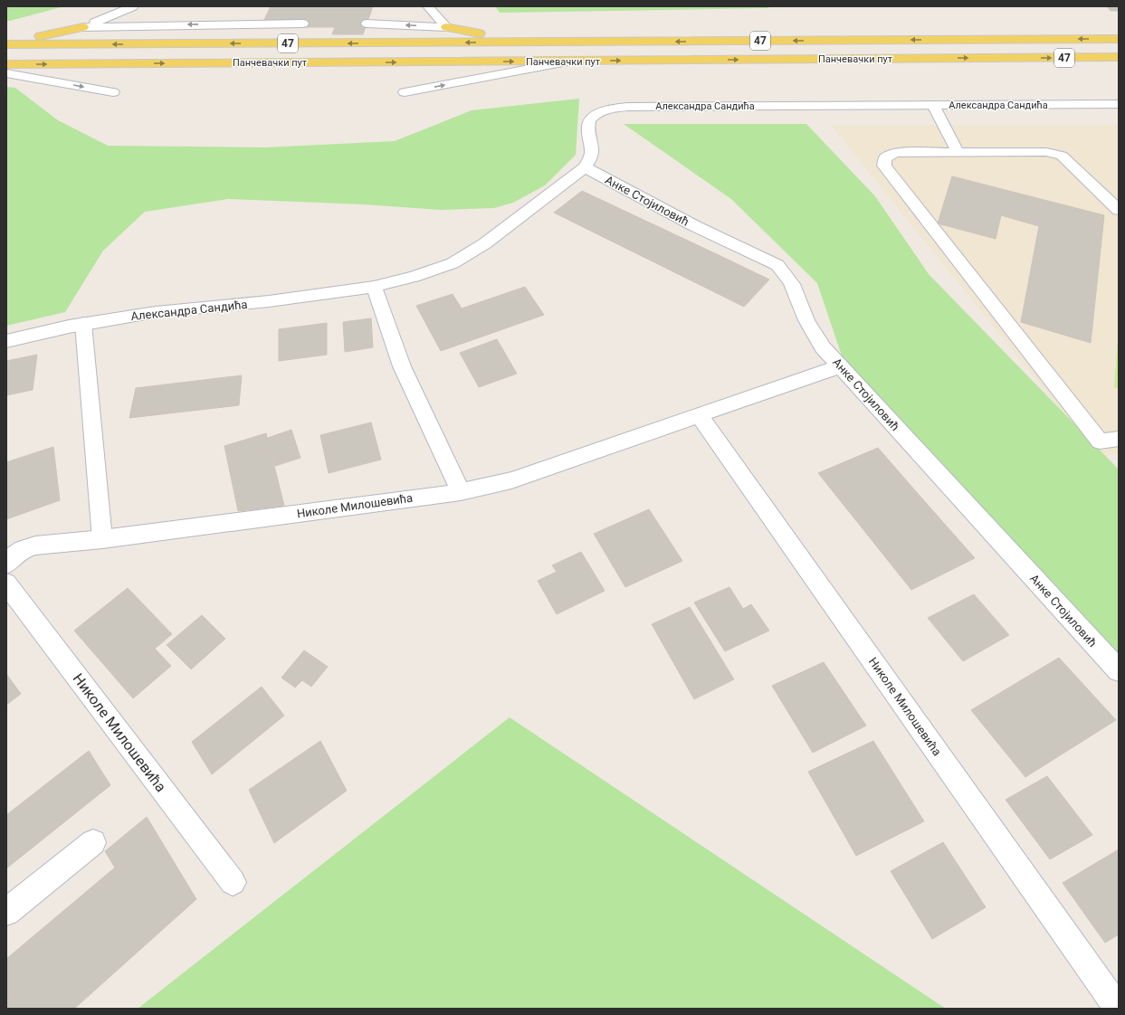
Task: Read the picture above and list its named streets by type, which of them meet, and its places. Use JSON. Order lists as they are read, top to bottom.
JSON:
{
  "streets": {
    "main road": ["47", "Панчевачки пут"],
    "street": ["Александра Сандића", "Анке Стојиловић", "Николе Милошевића"]
  },
  "crossings": [
    ["Александра Сандића", "Анке Стојиловић"],
    ["Анке Стојиловић", "Николе Милошевића"]
  ]
}
